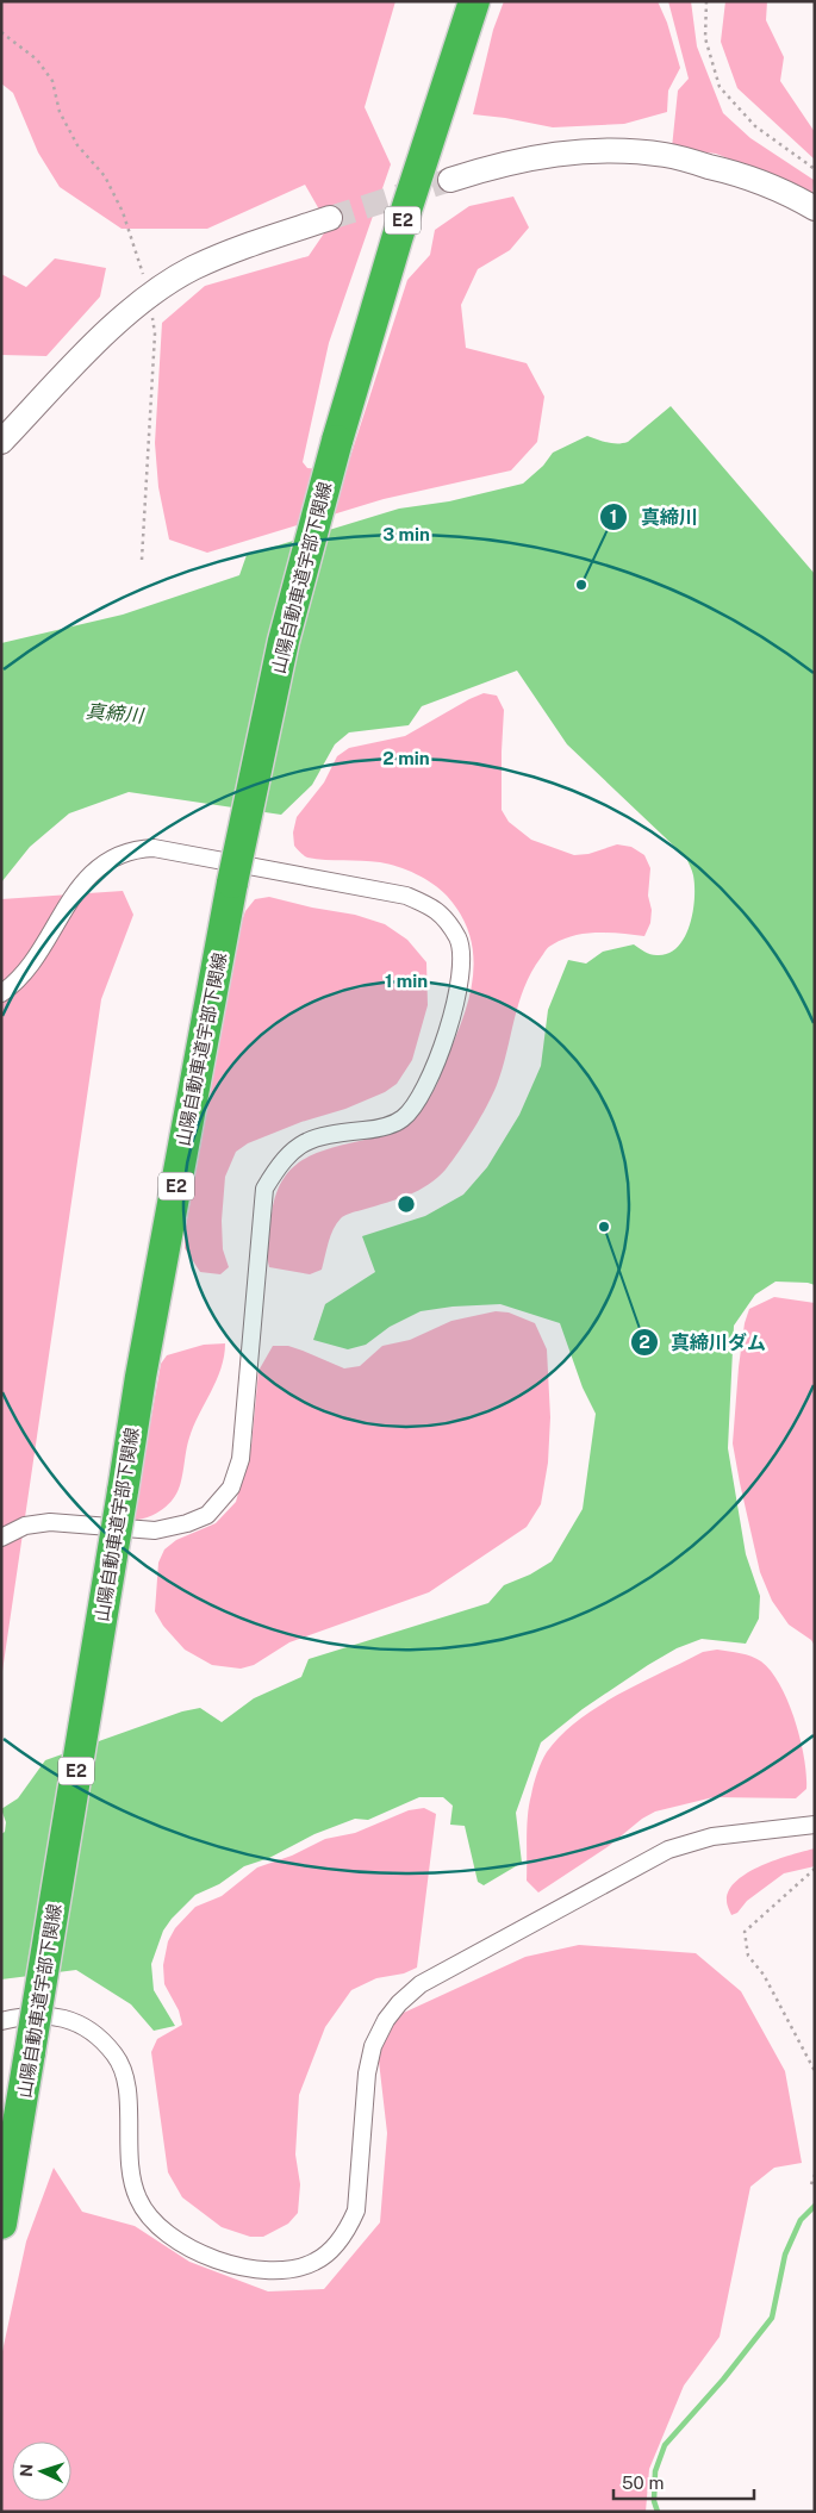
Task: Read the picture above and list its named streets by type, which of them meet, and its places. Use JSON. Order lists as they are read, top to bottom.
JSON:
{
  "streets": {
    "highway": ["E2", "山陽自動車道宇部下関線"]
  },
  "water": ["真締川"],
  "places": ["真締川", "真締川ダム"],
  "scale_bar": "50 m",
  "north": "left",
  "rings": ["3 min", "2 min", "1 min"]
}
